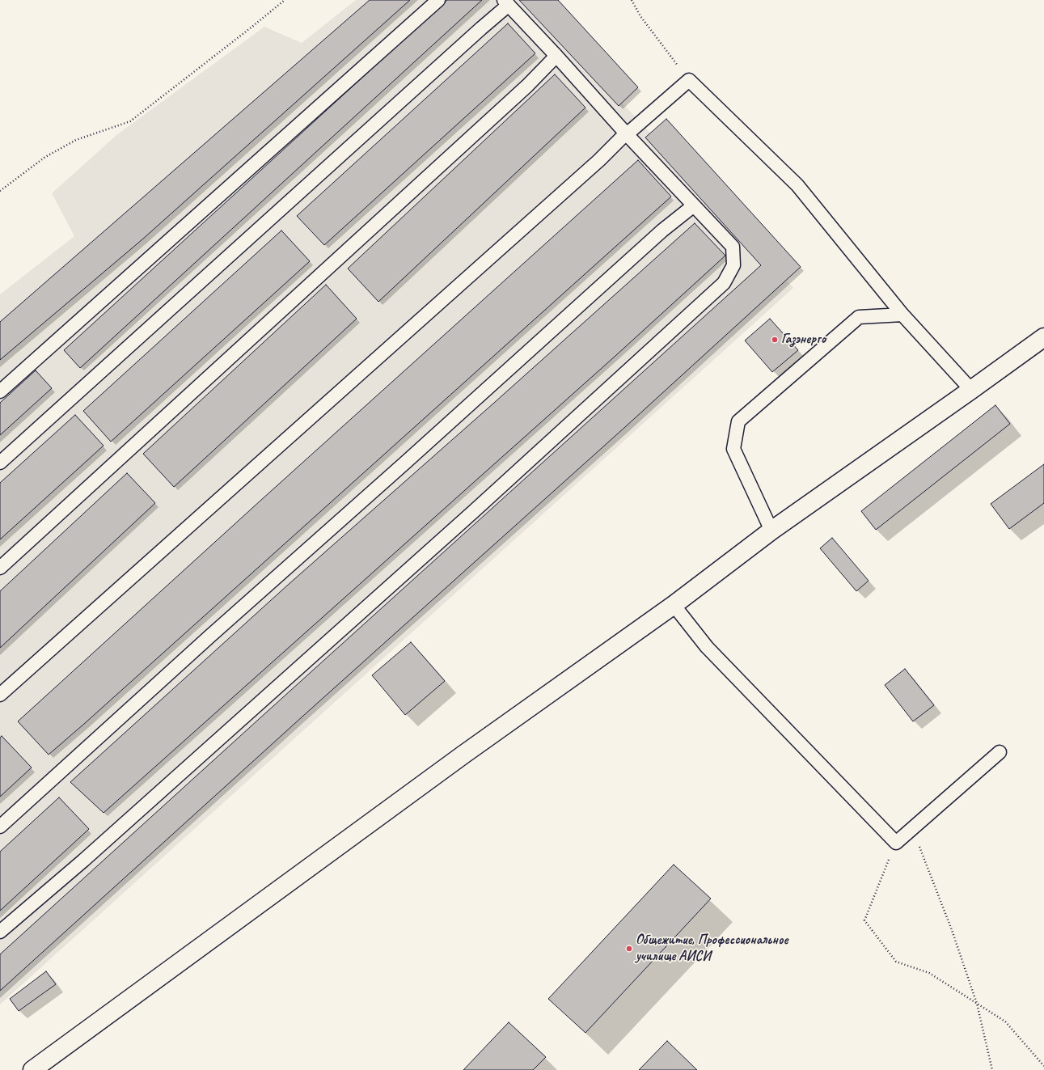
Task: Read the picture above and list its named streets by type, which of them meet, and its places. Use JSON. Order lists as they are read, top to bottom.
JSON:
{
  "places": ["Газэнерго", "Общежитие, Профессиональное училище АИСИ"]
}
